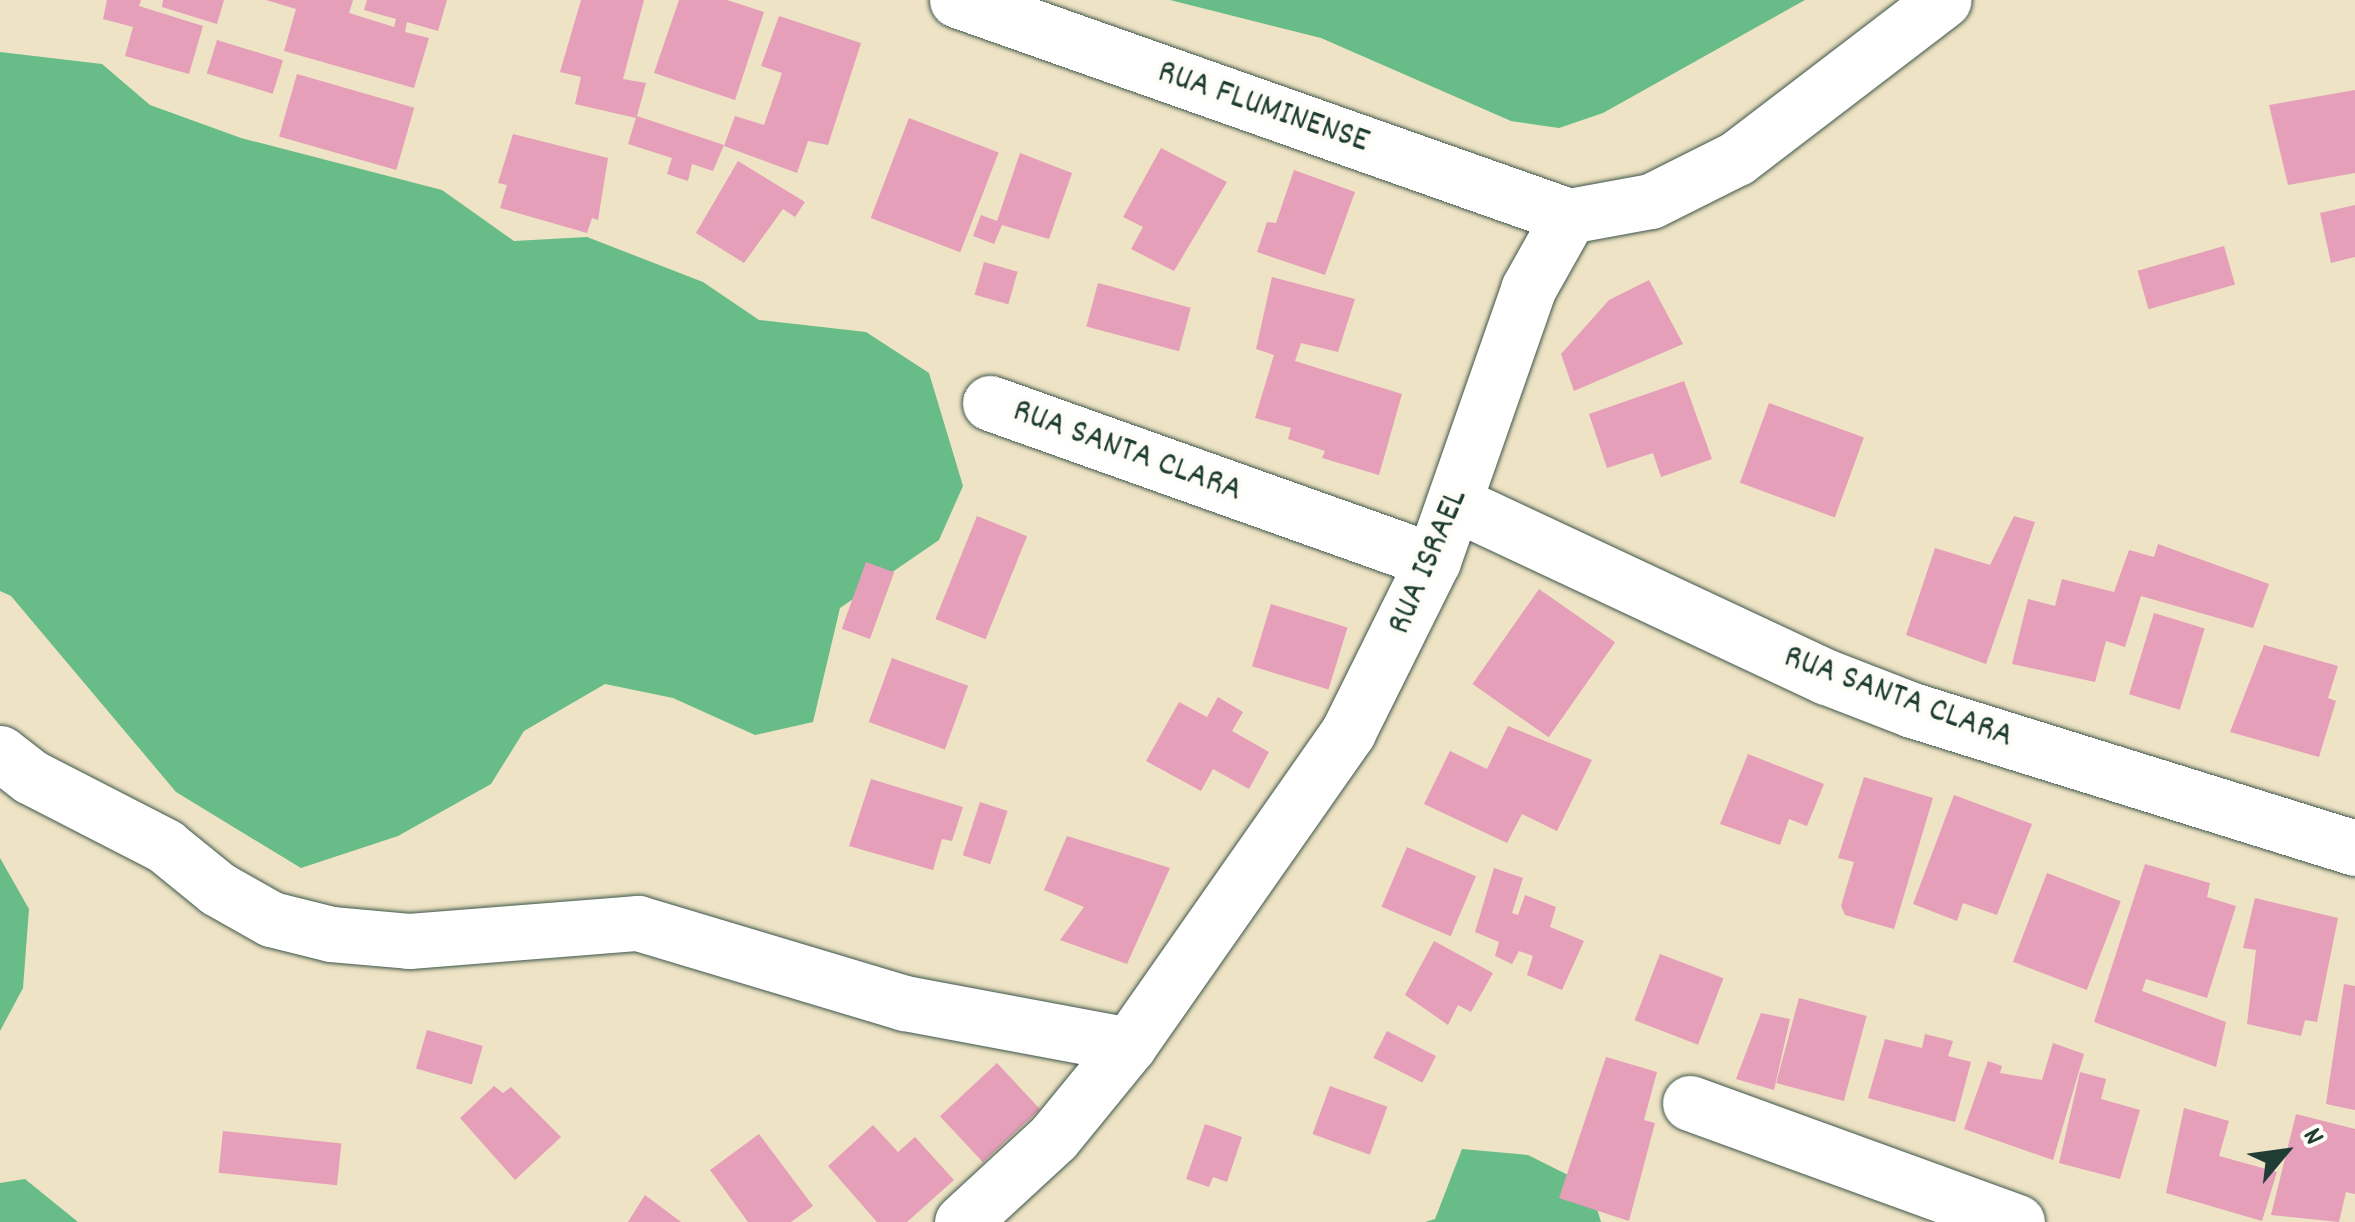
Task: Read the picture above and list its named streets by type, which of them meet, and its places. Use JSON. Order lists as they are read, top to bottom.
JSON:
{
  "streets": {
    "street": ["RUA FLUMINENSE", "RUA SANTA CLARA", "RUA ISRAEL"]
  },
  "crossings": [
    ["RUA FLUMINENSE", "RUA ISRAEL"],
    ["RUA SANTA CLARA", "RUA ISRAEL"]
  ],
  "north": "top right"
}
